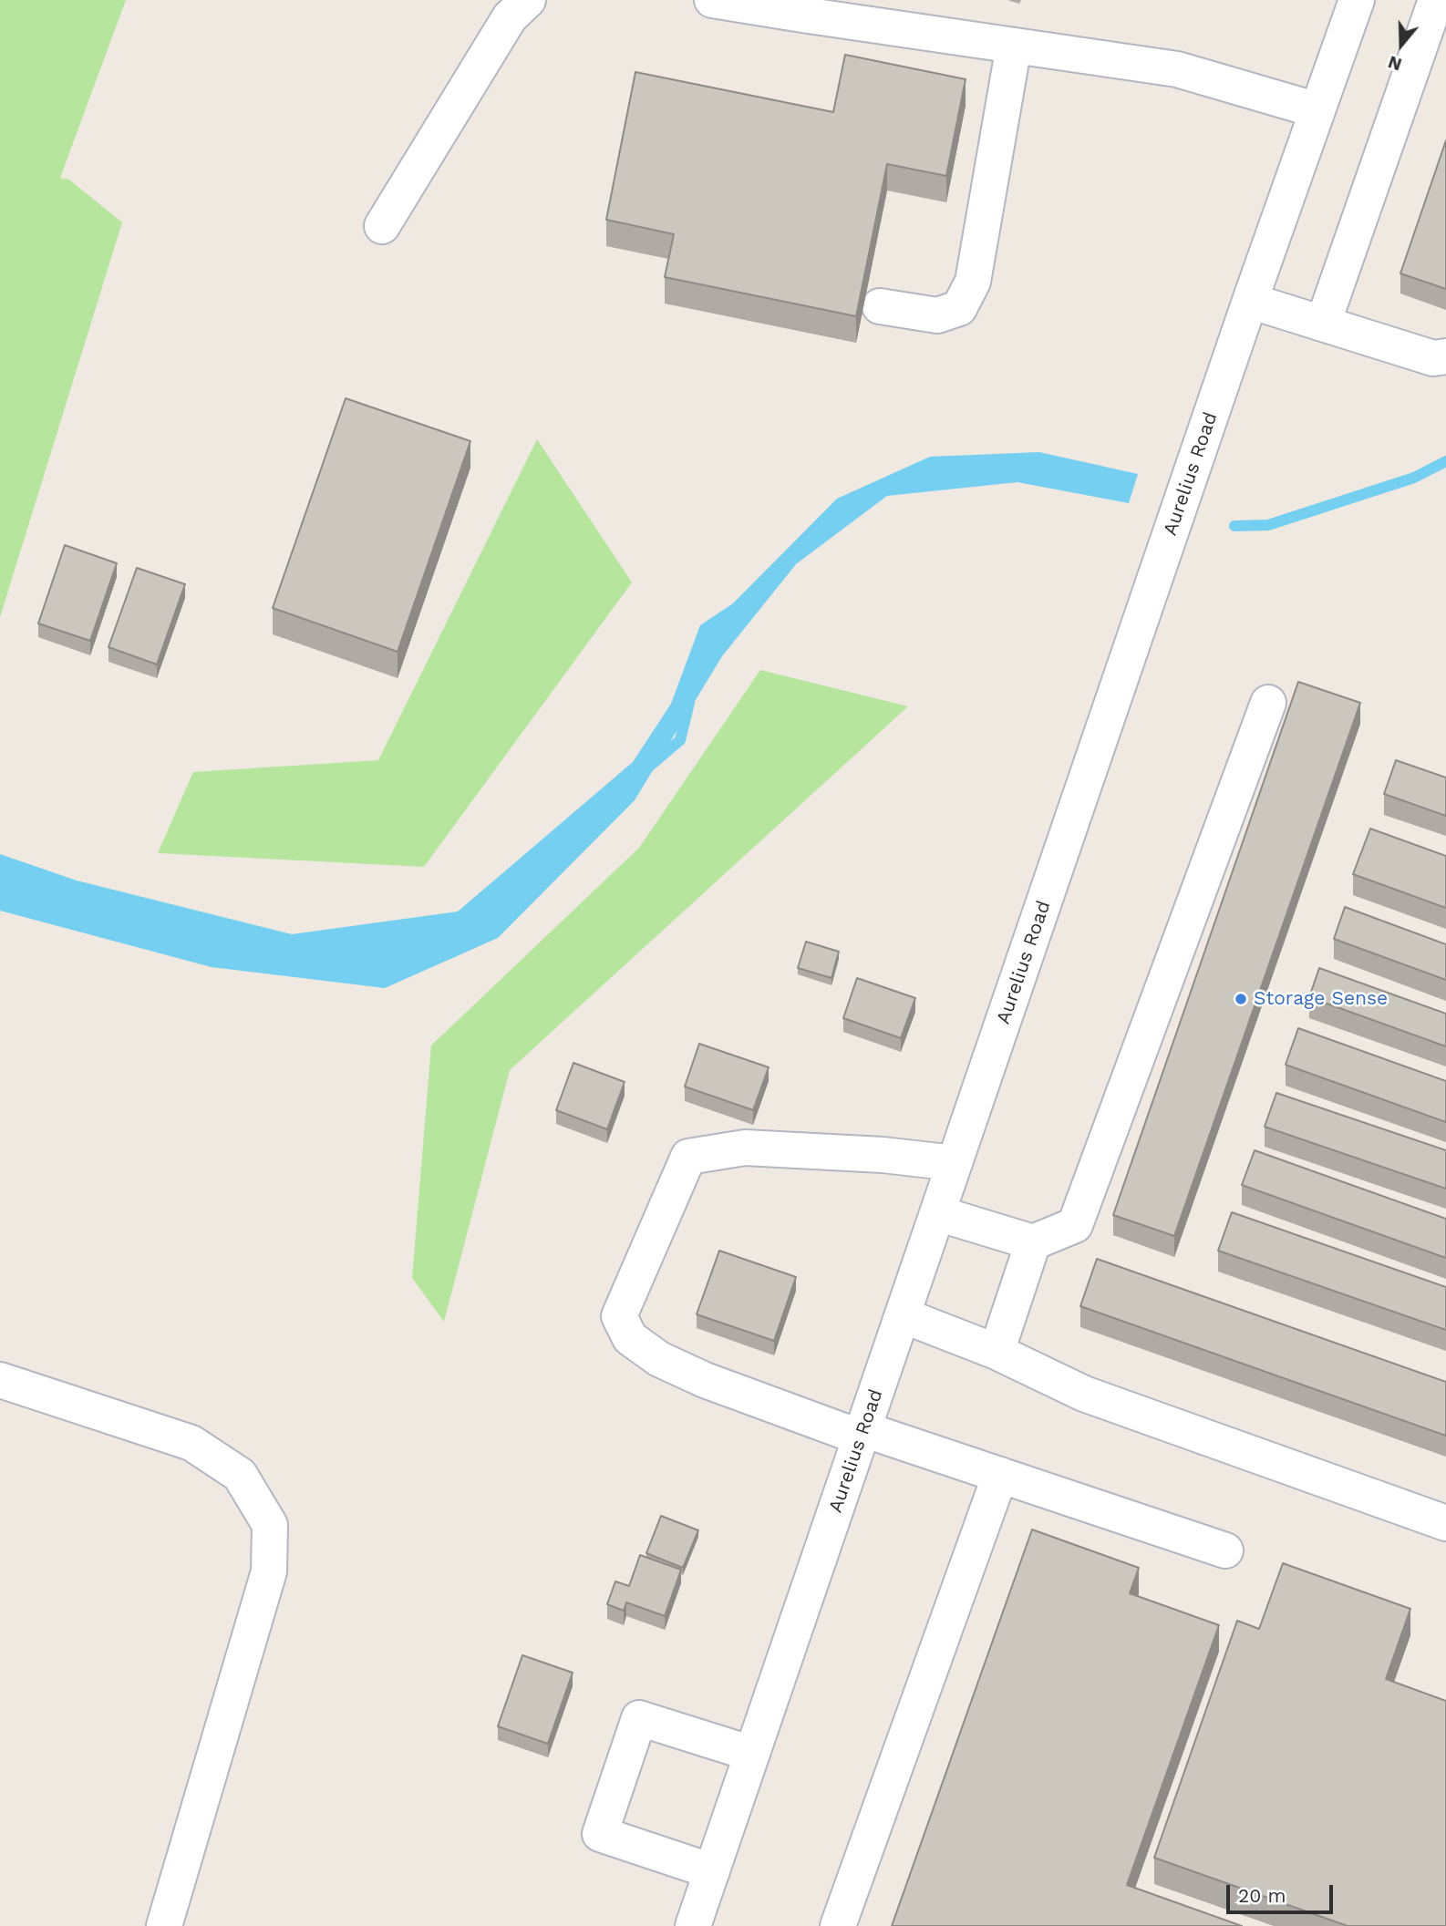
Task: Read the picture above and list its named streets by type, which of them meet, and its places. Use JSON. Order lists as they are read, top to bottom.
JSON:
{
  "streets": {
    "street": ["Aurelius Road"]
  },
  "places": ["Storage Sense"],
  "scale_bar": "20 m",
  "north": "bottom"
}
